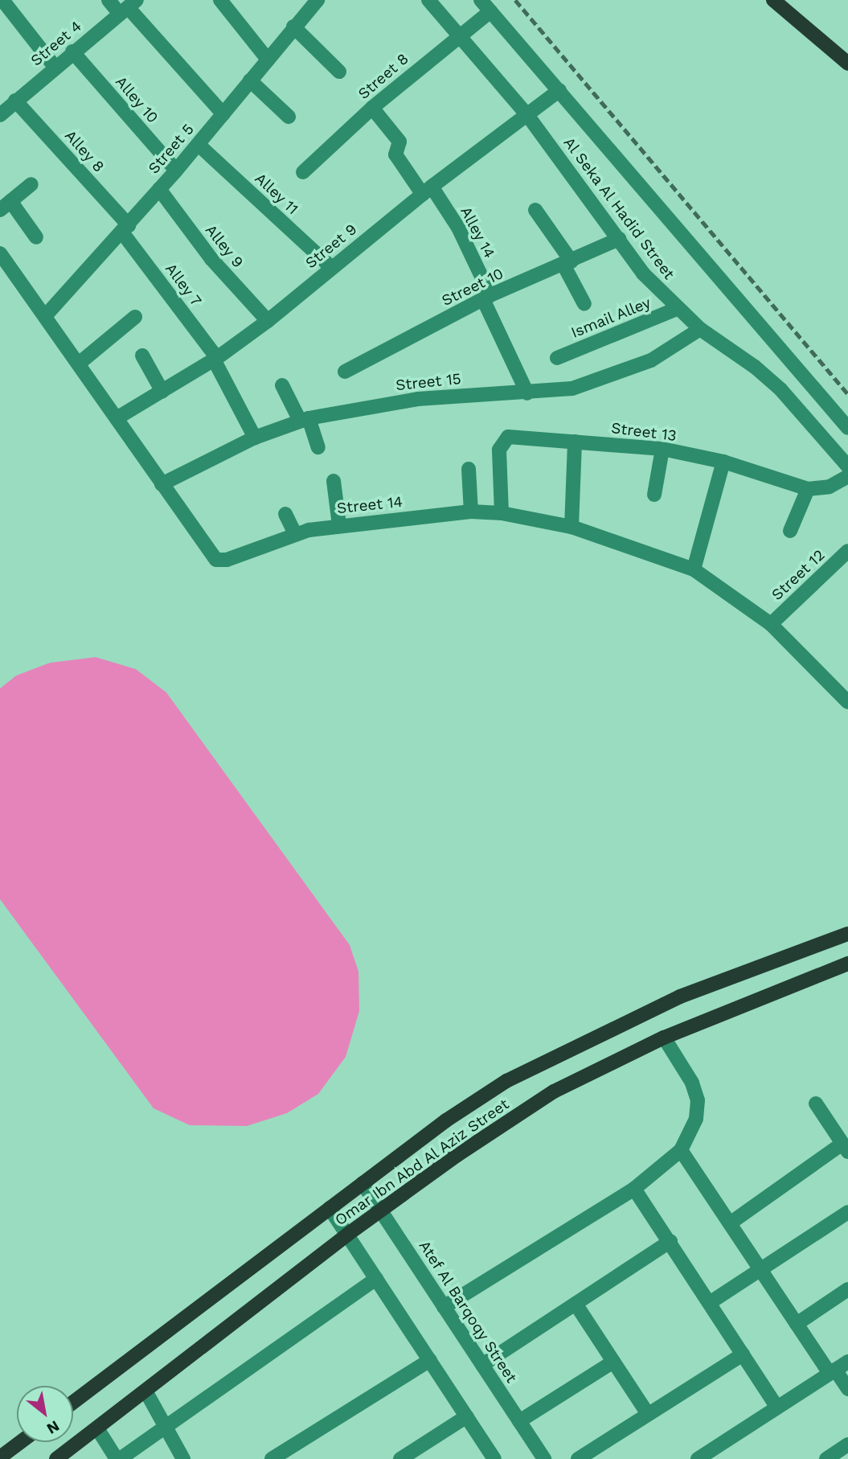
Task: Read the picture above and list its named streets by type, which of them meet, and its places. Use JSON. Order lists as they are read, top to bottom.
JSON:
{
  "streets": {
    "main road": ["Omar Ibn Abd Al Aziz Street"],
    "street": [
      "Street 4",
      "Street 8",
      "Alley 10",
      "Street 5",
      "Alley 8",
      "Alley 11",
      "Al Seka Al Hadid Street",
      "Alley 14",
      "Alley 9",
      "Street 9",
      "Alley 7",
      "Street 10",
      "Ismail Alley",
      "Street 15",
      "Street 13",
      "Street 14",
      "Street 12",
      "Atef Al Barqoqy Street"
    ]
  },
  "crossings": [
    ["Street 4", "Alley 10"],
    ["Street 4", "Alley 8"],
    ["Street 8", "Al Seka Al Hadid Street"],
    ["Street 8", "Alley 14"],
    ["Alley 10", "Street 5"],
    ["Street 5", "Alley 8"],
    ["Street 5", "Alley 11"],
    ["Street 5", "Alley 9"],
    ["Street 5", "Alley 7"],
    ["Street 5", "Street 14"],
    ["Alley 8", "Alley 7"],
    ["Alley 11", "Street 9"],
    ["Al Seka Al Hadid Street", "Street 9"],
    ["Al Seka Al Hadid Street", "Street 10"],
    ["Al Seka Al Hadid Street", "Ismail Alley"],
    ["Al Seka Al Hadid Street", "Street 15"],
    ["Alley 14", "Street 9"],
    ["Alley 14", "Street 10"],
    ["Alley 14", "Street 15"],
    ["Alley 9", "Street 9"],
    ["Street 9", "Alley 7"],
    ["Street 9", "Street 14"],
    ["Alley 7", "Street 15"],
    ["Street 15", "Street 14"],
    ["Street 13", "Street 14"],
    ["Street 14", "Street 12"],
    ["Omar Ibn Abd Al Aziz Street", "Atef Al Barqoqy Street"]
  ],
  "north": "bottom right"
}
